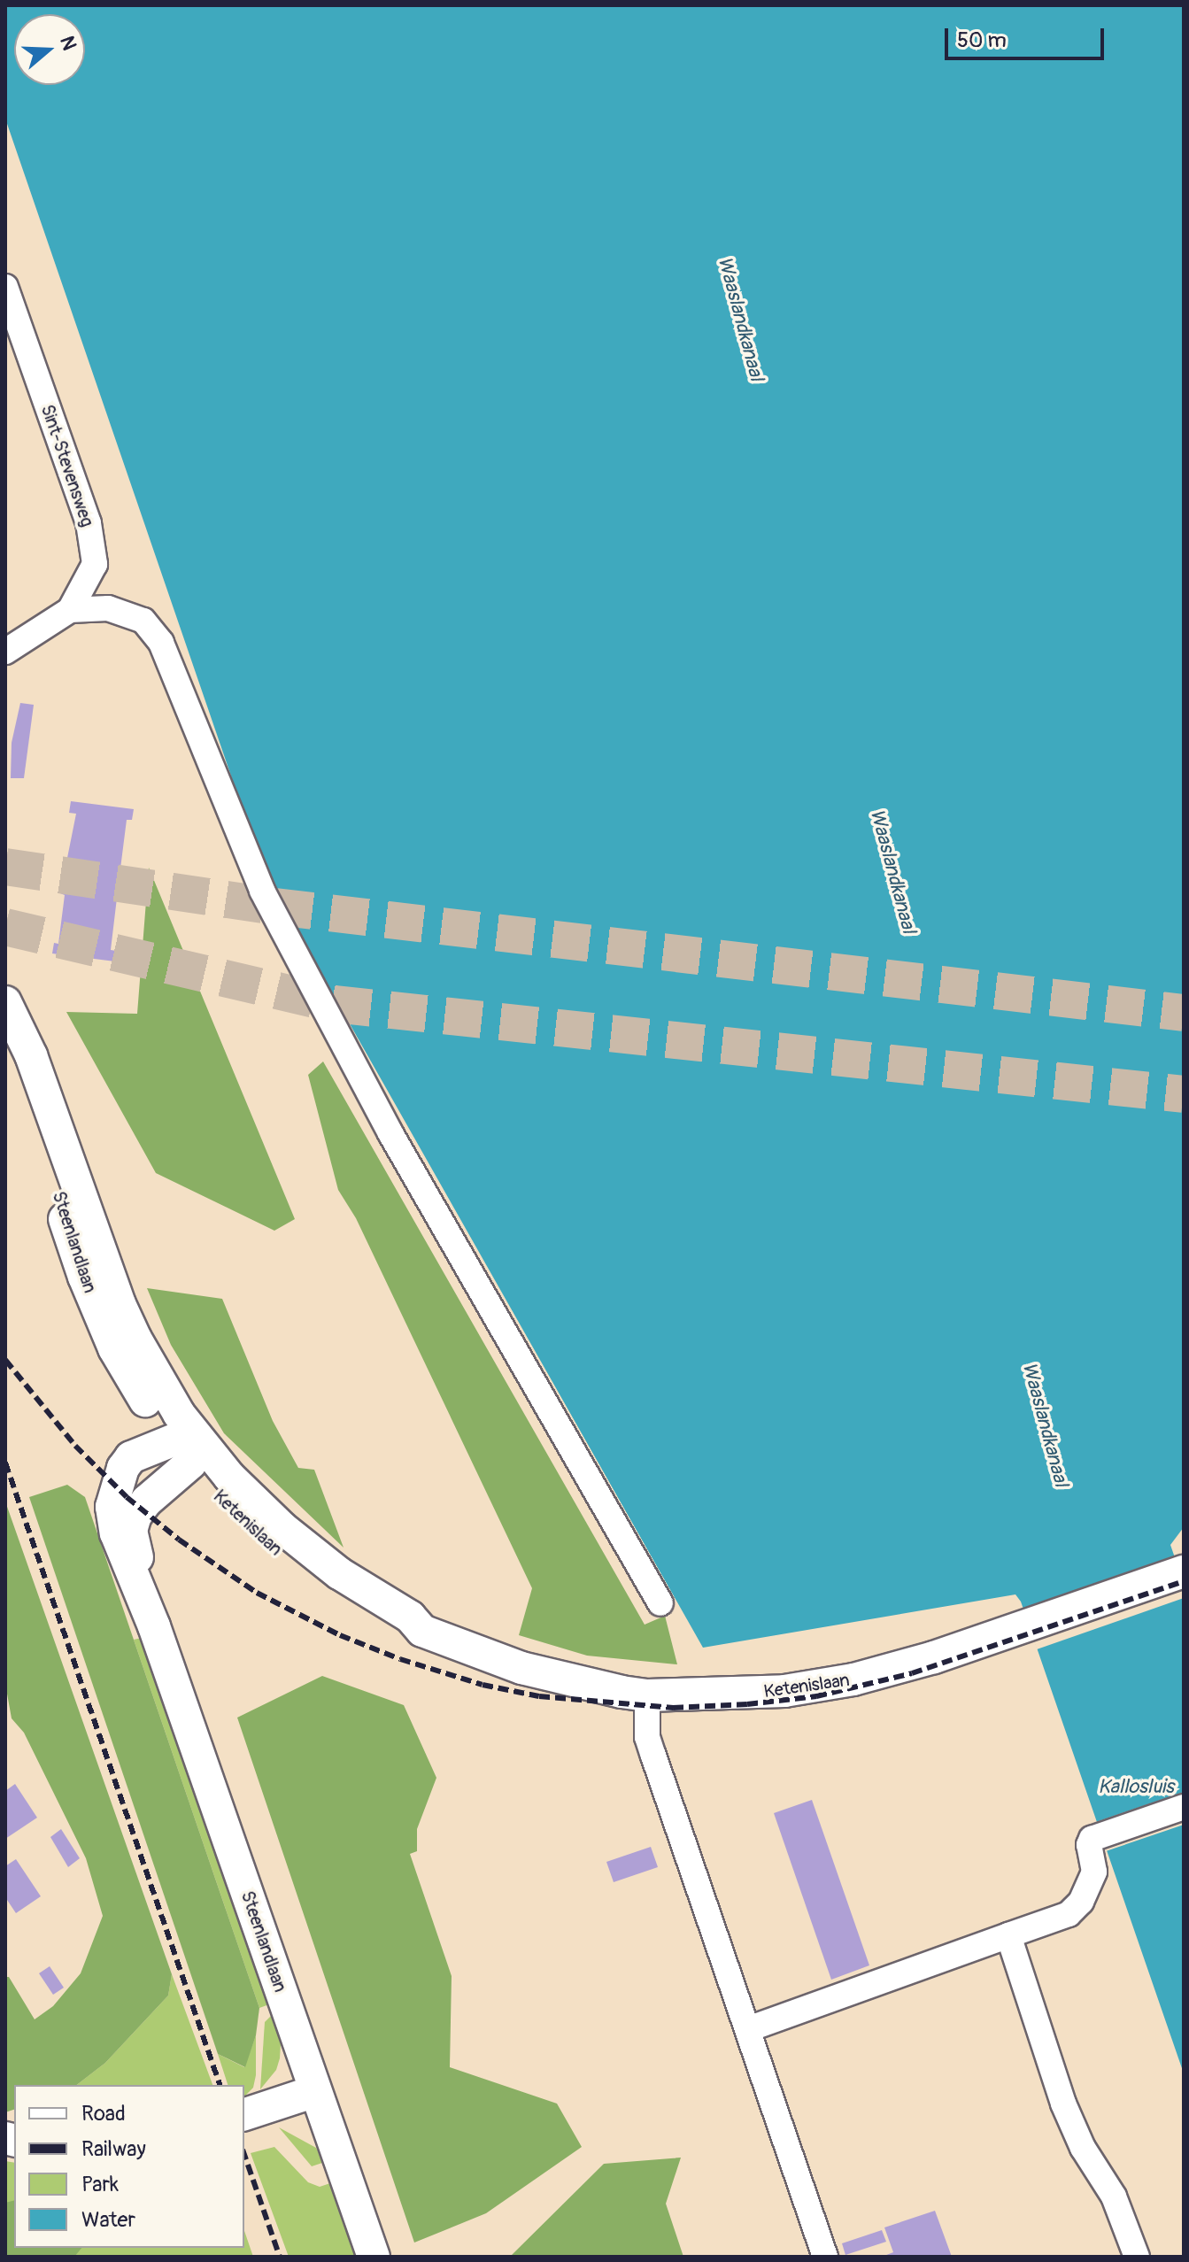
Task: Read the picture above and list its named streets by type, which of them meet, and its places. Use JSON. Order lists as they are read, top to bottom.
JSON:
{
  "streets": {
    "main road": ["Steenlandlaan", "Ketenislaan"],
    "street": ["Sint-Stevensweg"]
  },
  "crossings": [
    ["Steenlandlaan", "Ketenislaan"]
  ],
  "water": ["Waaslandkanaal", "Kallosluis"],
  "legend": [
    "Road",
    "Railway",
    "Park",
    "Water"
  ],
  "scale_bar": "50 m",
  "north": "right"
}
